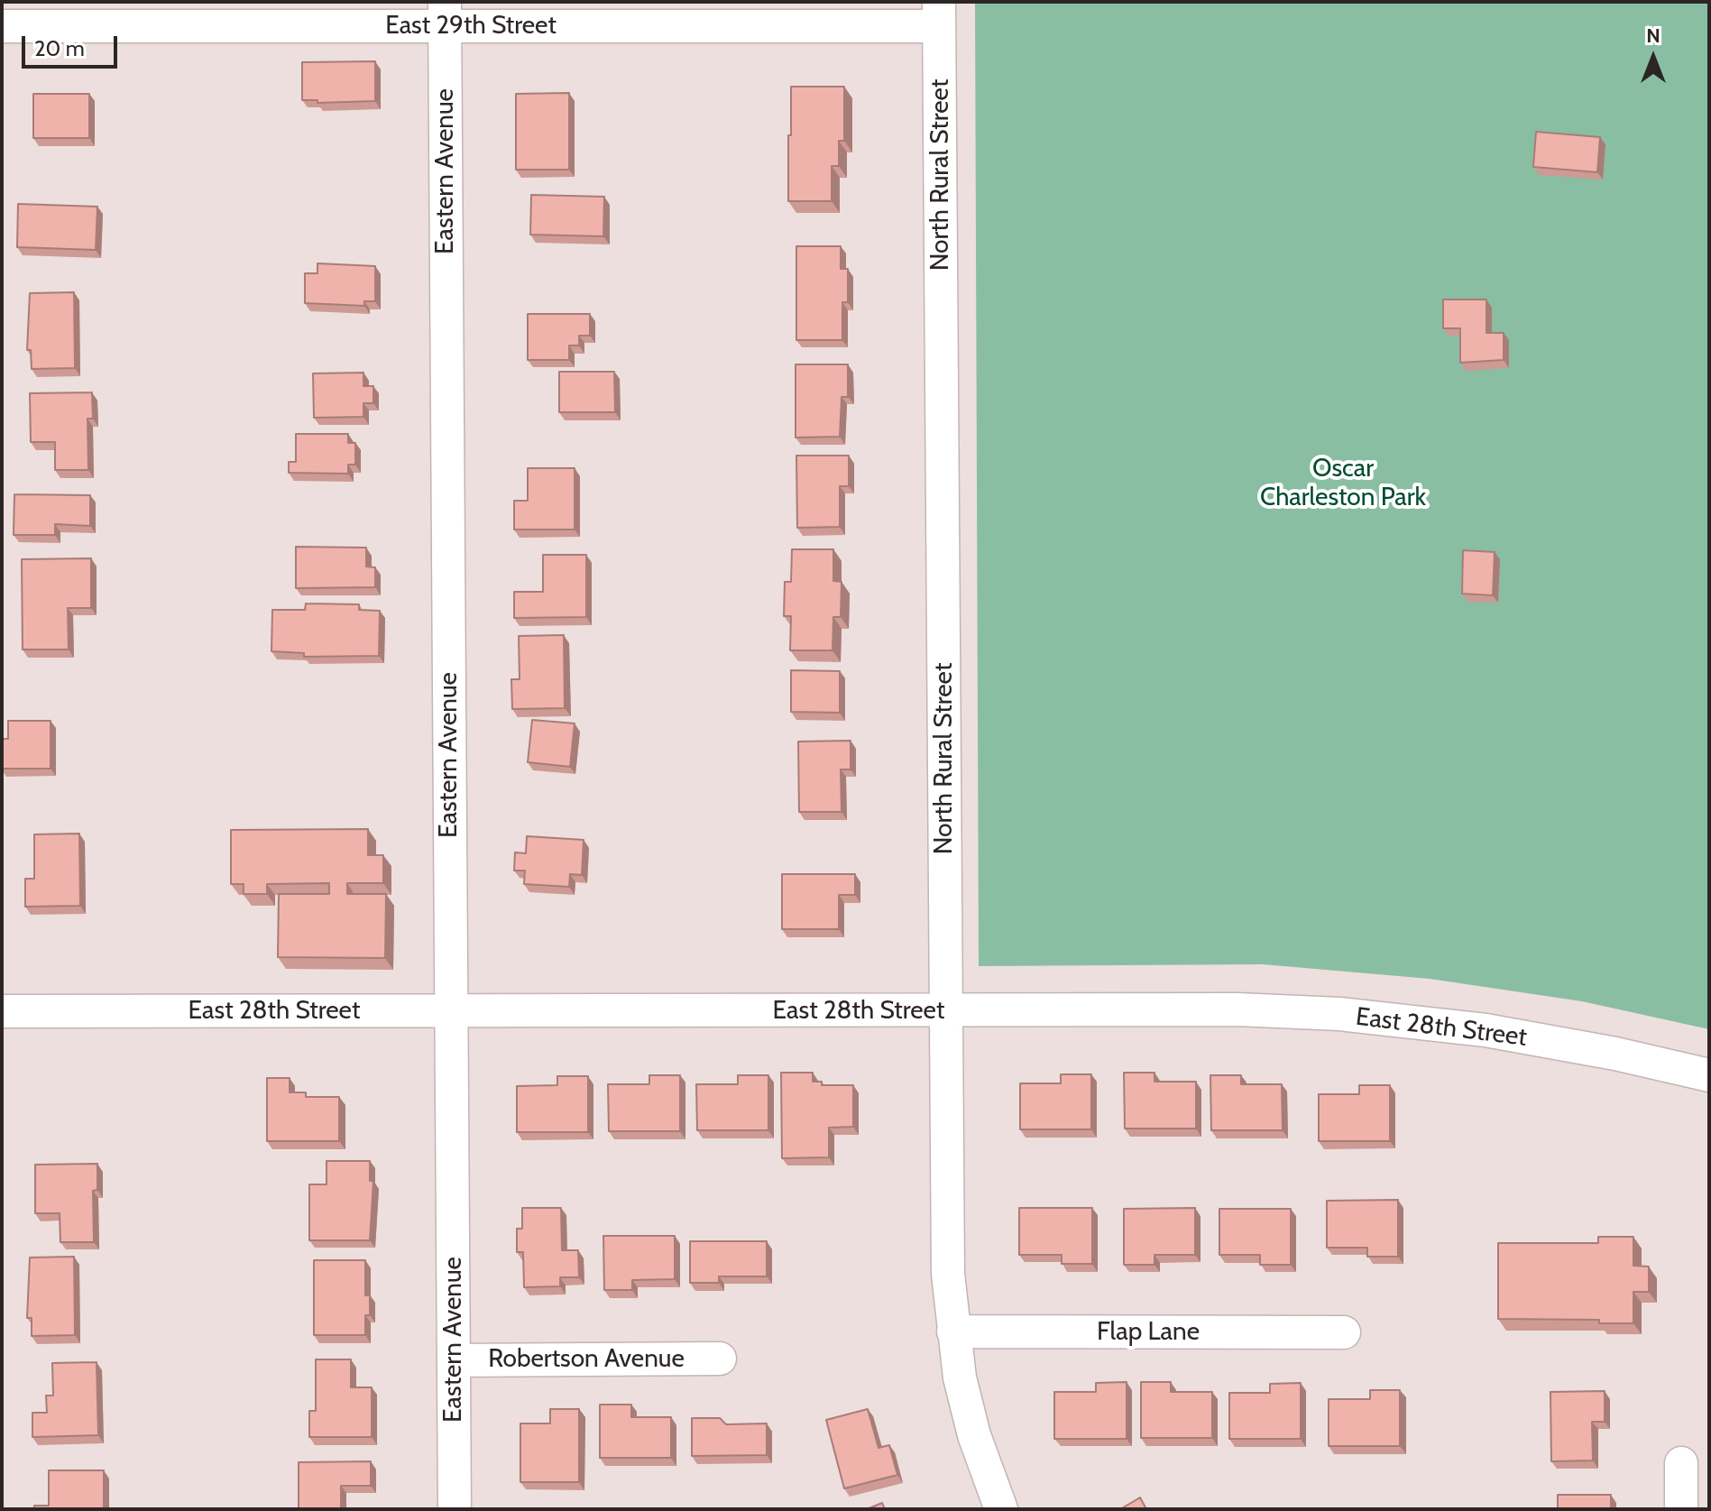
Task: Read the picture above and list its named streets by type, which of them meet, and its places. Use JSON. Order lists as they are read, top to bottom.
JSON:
{
  "streets": {
    "street": [
      "East 29th Street",
      "Eastern Avenue",
      "North Rural Street",
      "East 28th Street",
      "Flap Lane",
      "Robertson Avenue"
    ]
  },
  "crossings": [
    ["East 29th Street", "Eastern Avenue"],
    ["East 29th Street", "North Rural Street"],
    ["Eastern Avenue", "East 28th Street"],
    ["Eastern Avenue", "Robertson Avenue"],
    ["North Rural Street", "East 28th Street"],
    ["North Rural Street", "Flap Lane"]
  ],
  "parks": ["Oscar Charleston Park"],
  "scale_bar": "20 m",
  "north": "top"
}
